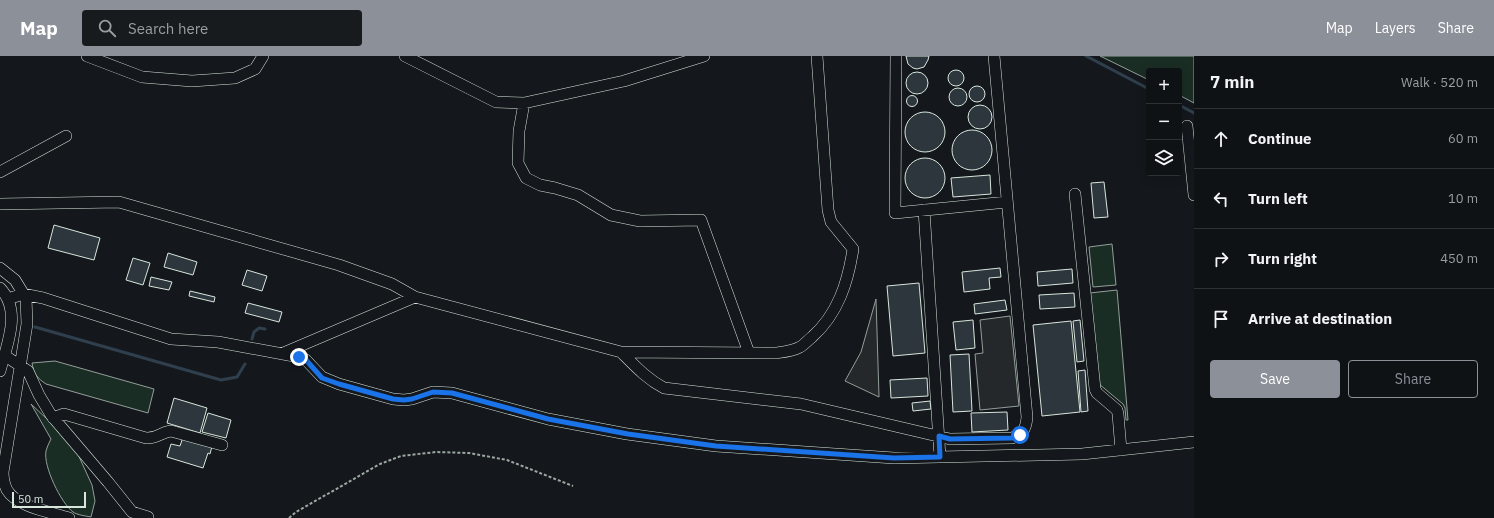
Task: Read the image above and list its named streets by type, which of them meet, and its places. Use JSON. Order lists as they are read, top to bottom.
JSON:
{
  "scale_bar": "50 m",
  "page": {
    "header": "Map",
    "search": "Search here",
    "nav": ["Map", "Layers", "Share"],
    "heading": ["7 min", "Walk · 520 m"],
    "map_buttons": ["+", "−"],
    "list": [
      ["Continue", "60 m"],
      ["Turn left", "10 m"],
      ["Turn right", "450 m"],
      "Arrive at destination"
    ],
    "buttons": ["Save", "Share"],
    "scale": "50 m"
  }
}
